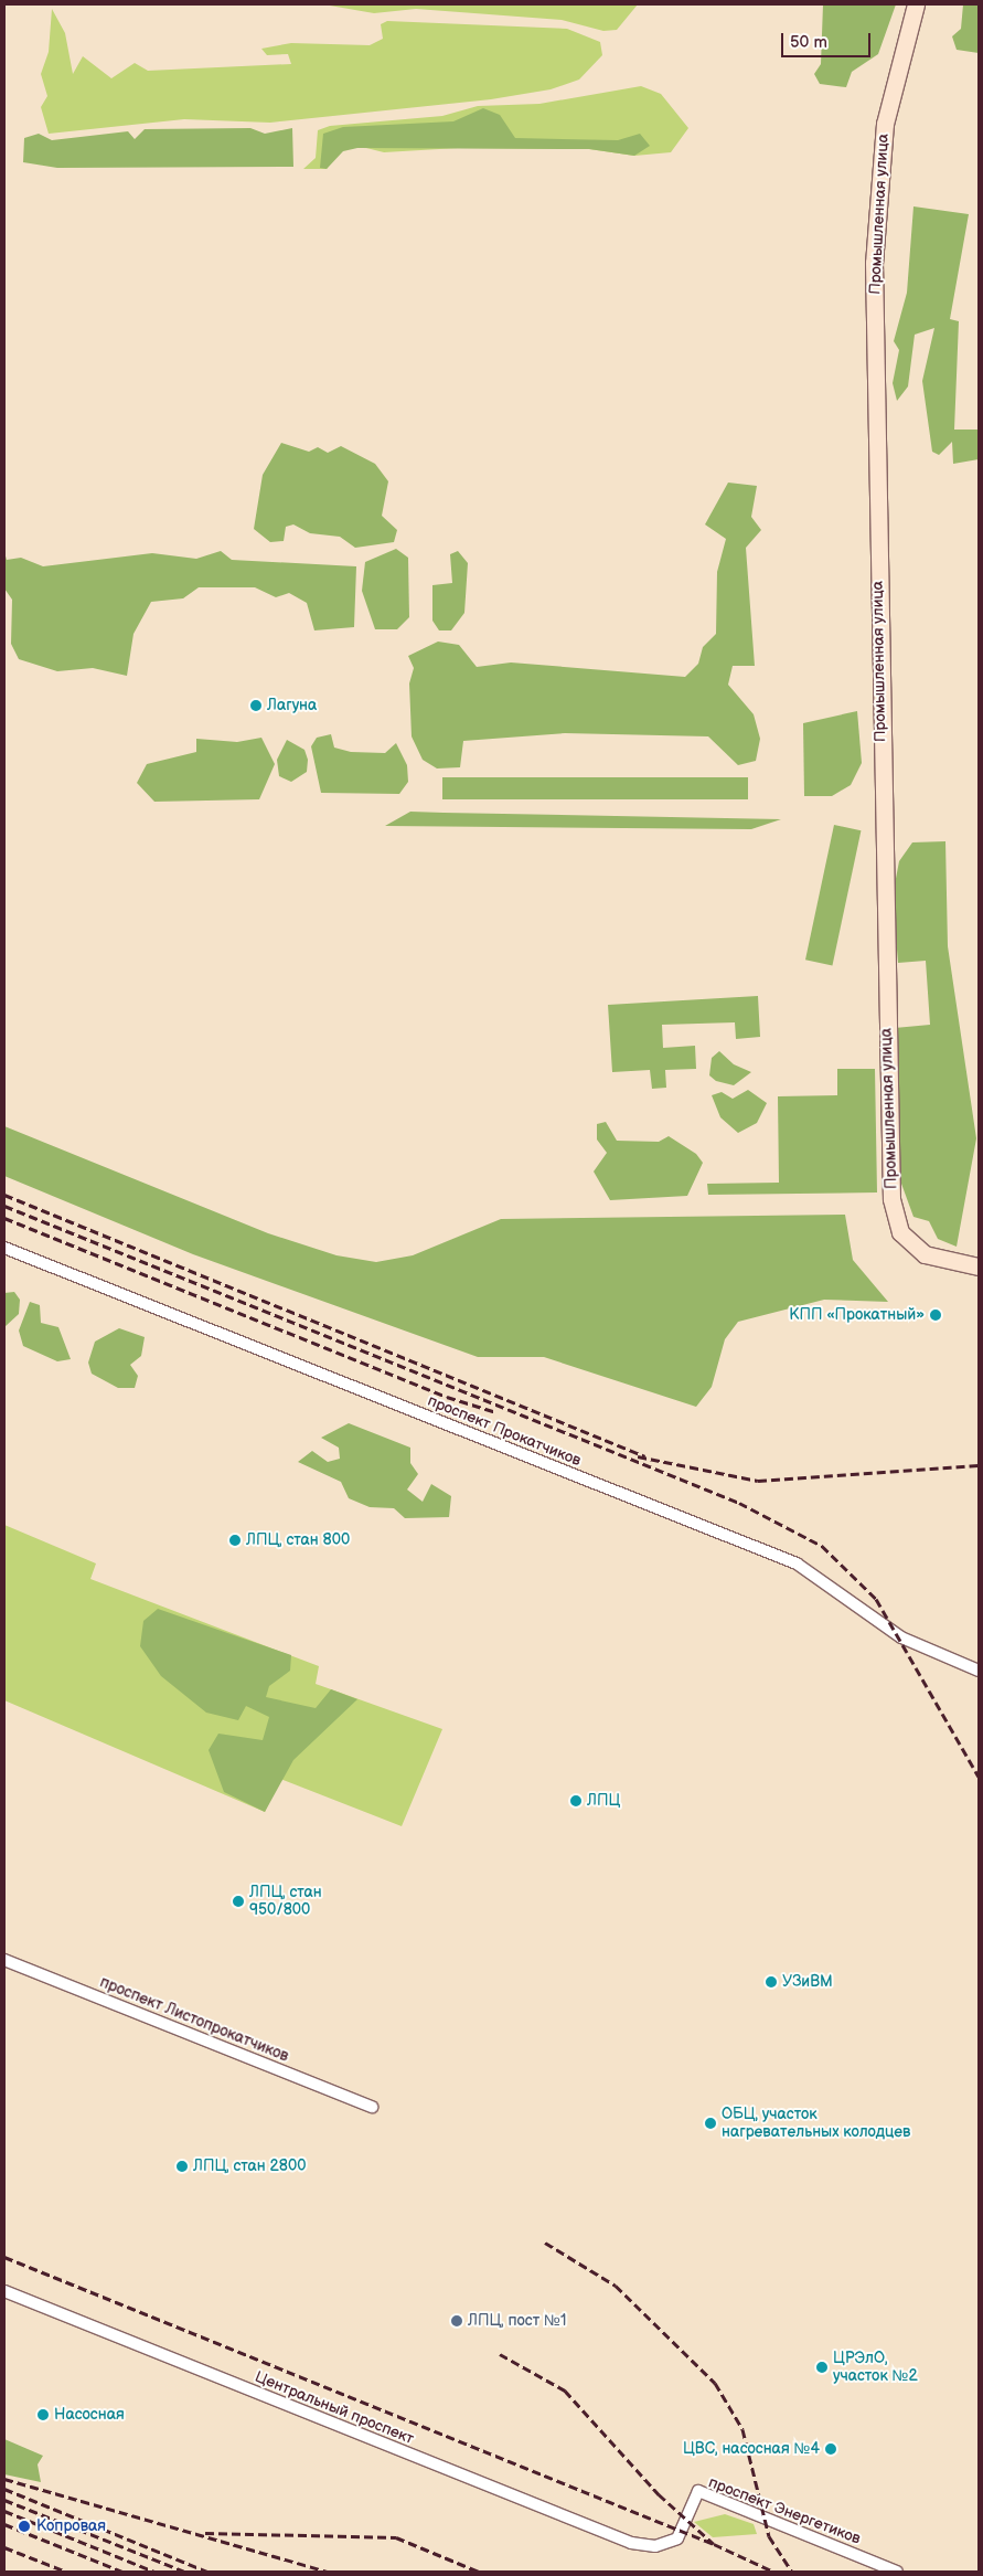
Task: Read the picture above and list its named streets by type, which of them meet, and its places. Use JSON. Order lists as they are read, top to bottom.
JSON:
{
  "streets": {
    "street": [
      "Промышленная улица",
      "проспект Прокатчиков",
      "проспект Листопрокатчиков",
      "Центральный проспект",
      "проспект Энергетиков"
    ]
  },
  "crossings": [
    ["Центральный проспект", "проспект Энергетиков"]
  ],
  "places": [
    "Лагуна",
    "КПП «Прокатный»",
    "ЛПЦ, стан 800",
    "ЛПЦ",
    "ЛПЦ, стан 950/800",
    "УЗиВМ",
    "ОБЦ, участок нагревательных колодцев",
    "ЛПЦ, стан 2800",
    "ЛПЦ, пост №1",
    "ЦРЭлО, участок №2",
    "Насосная",
    "ЦВС, насосная №4",
    "Копровая"
  ],
  "scale_bar": "50 m"
}
